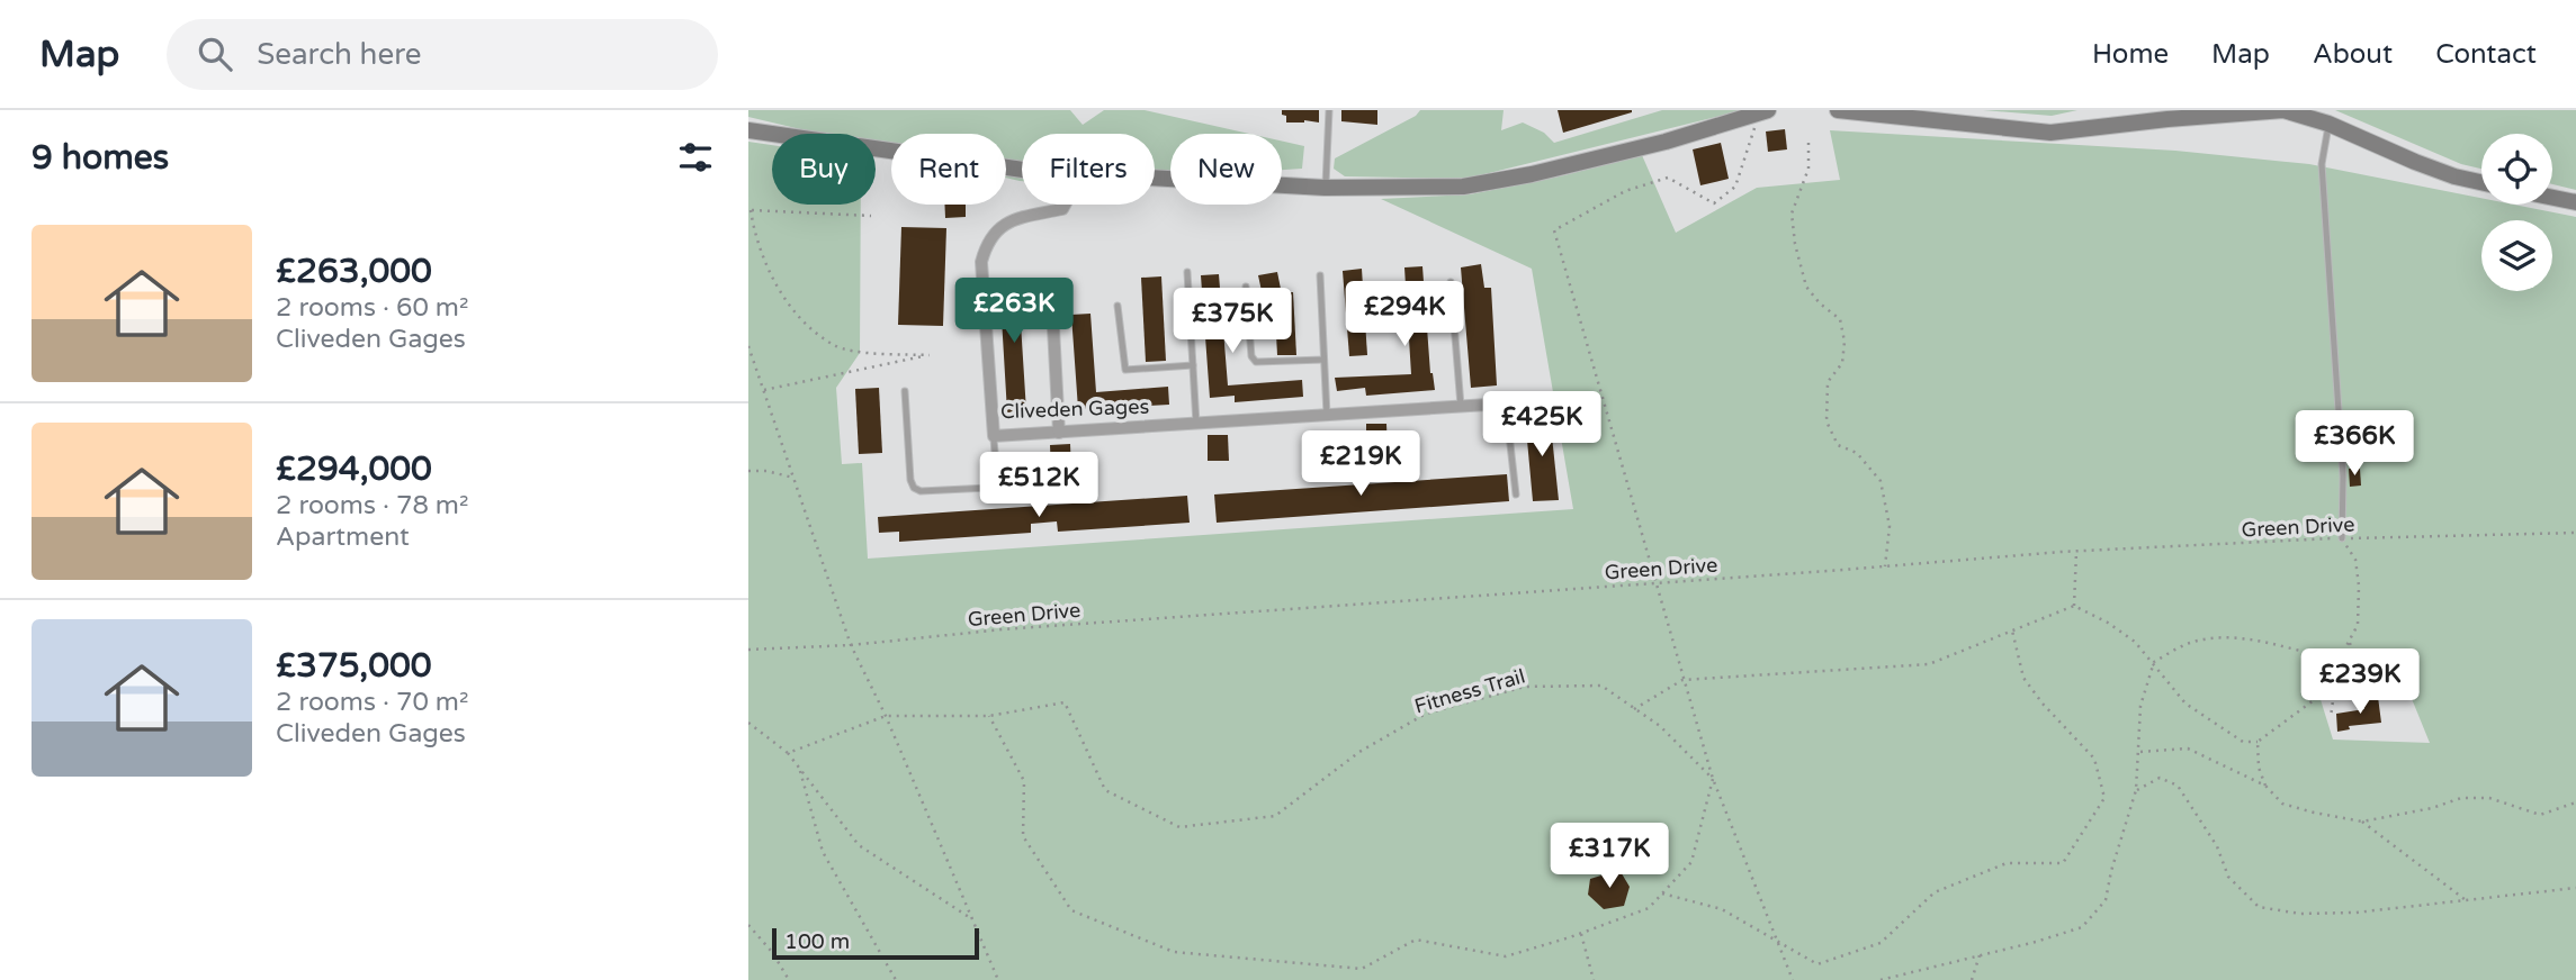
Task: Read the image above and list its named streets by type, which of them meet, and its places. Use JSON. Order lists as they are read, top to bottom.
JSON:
{
  "streets": {
    "street": ["Cliveden Gages"],
    "path": ["Green Drive", "Fitness Trail"]
  },
  "scale_bar": "100 m",
  "page": {
    "header": "Map",
    "search": "Search here",
    "nav": [
      "Home",
      "Map",
      "About",
      "Contact"
    ],
    "heading": "9 homes",
    "chip": [
      "Buy",
      "Rent",
      "Filters",
      "New"
    ],
    "list": [
      {
        "name": "£263,000",
        "note": "2 rooms · 60 m² · Cliveden Gages"
      },
      {
        "name": "£294,000",
        "note": "2 rooms · 78 m² · Apartment"
      },
      {
        "name": "£375,000",
        "note": "2 rooms · 70 m² · Cliveden Gages"
      }
    ],
    "price": [
      "£263K",
      "£294K",
      "£375K",
      "£425K",
      "£366K",
      "£219K",
      "£512K",
      "£239K",
      "£317K"
    ],
    "scale": "100 m"
  }
}
